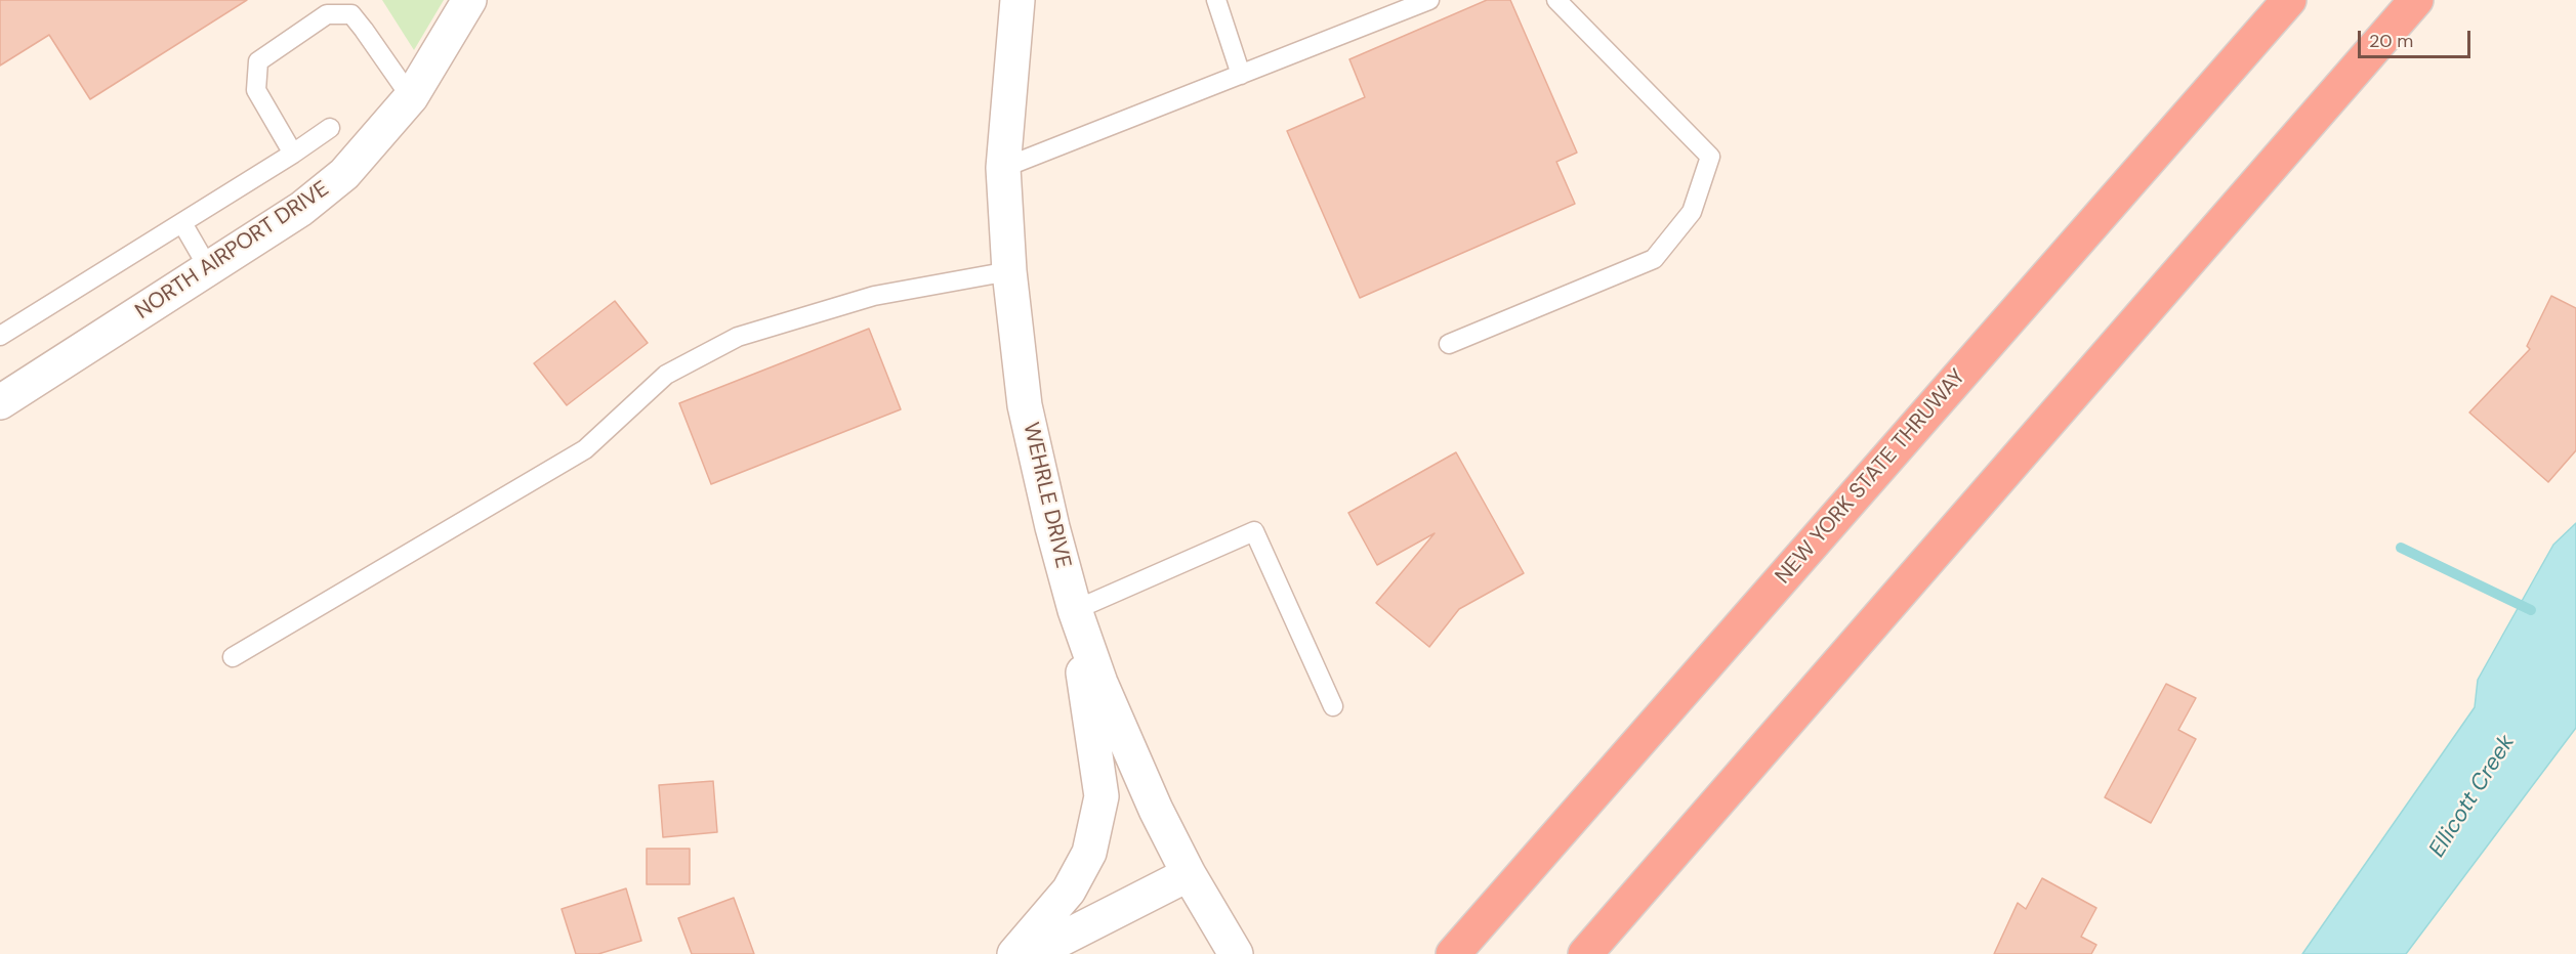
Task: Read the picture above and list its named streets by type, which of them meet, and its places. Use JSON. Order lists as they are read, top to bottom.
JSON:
{
  "streets": {
    "highway": ["NEW YORK STATE THRUWAY"],
    "street": ["NORTH AIRPORT DRIVE", "WEHRLE DRIVE"]
  },
  "water": ["Ellicott Creek"],
  "scale_bar": "20 m"
}
